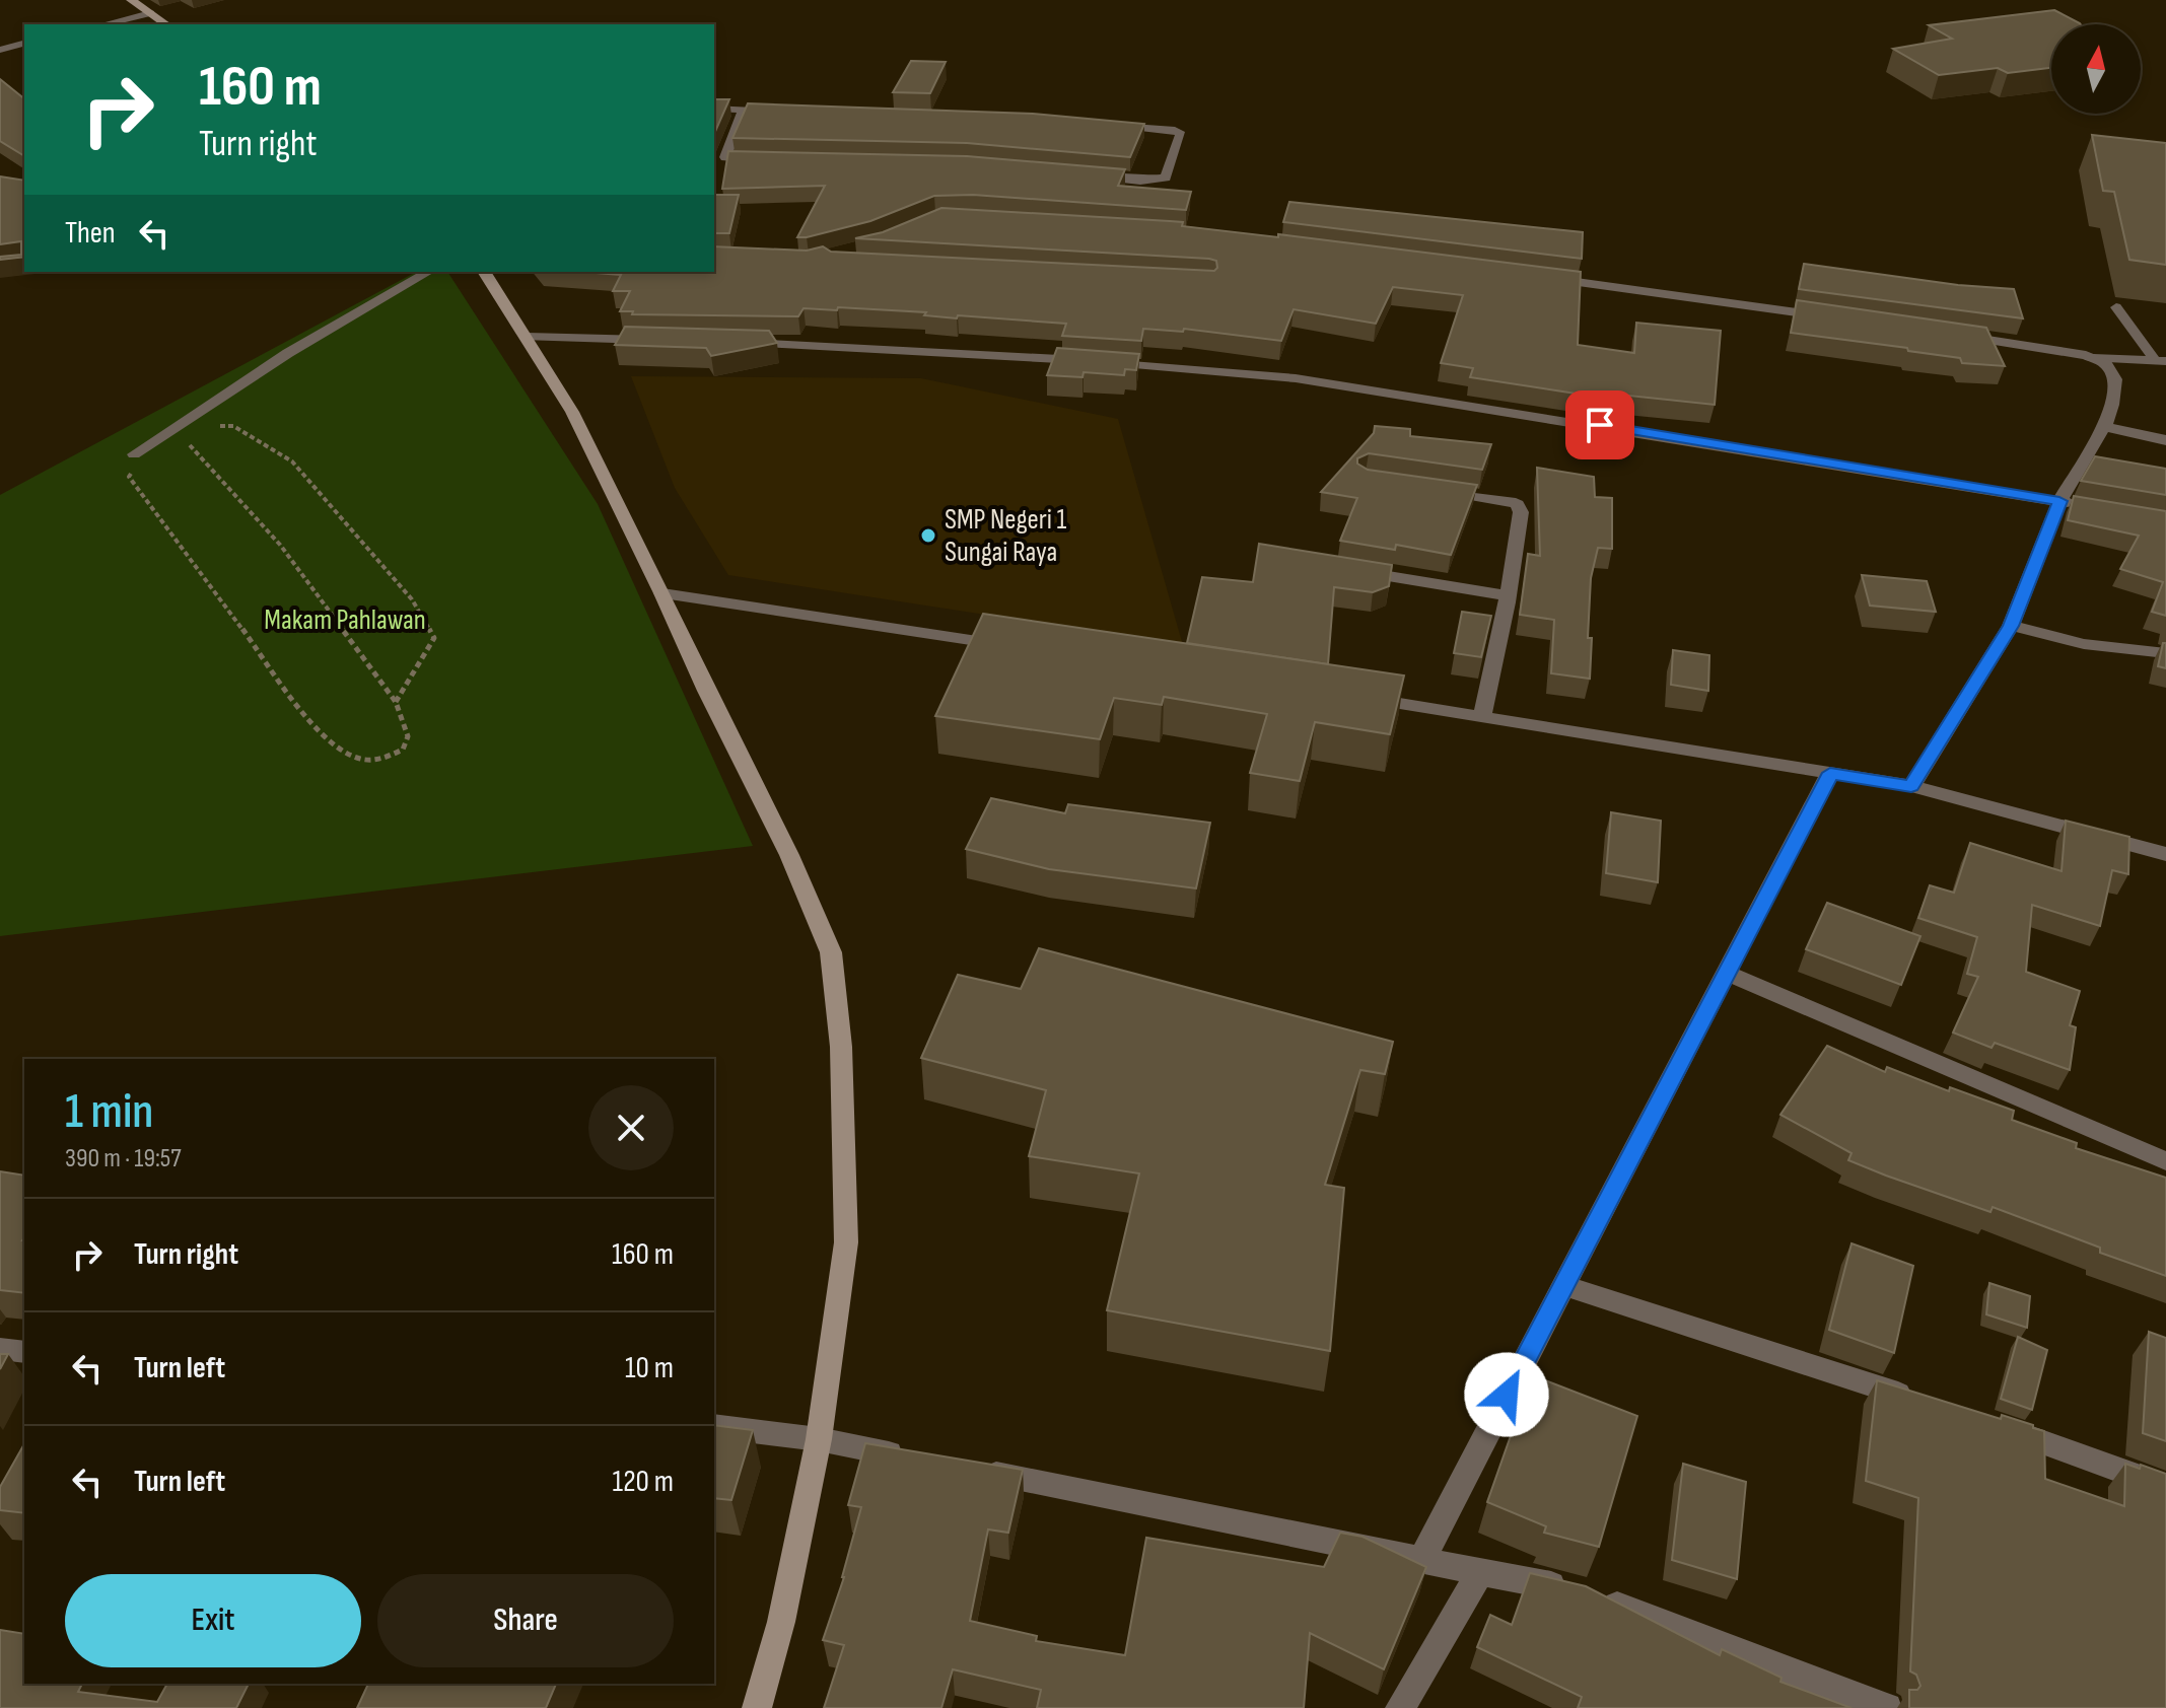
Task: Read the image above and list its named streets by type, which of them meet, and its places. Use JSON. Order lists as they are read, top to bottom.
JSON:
{
  "parks": ["Makam Pahlawan"],
  "places": ["SMP Negeri 1 Sungai Raya"],
  "north": "top",
  "page": {
    "turn": ["160 m", "Turn right"],
    "then": "Then",
    "heading": ["1 min", "390 m · 19:57"],
    "list": [
      {
        "name": "Turn right",
        "value": "160 m"
      },
      {
        "name": "Turn left",
        "value": "10 m"
      },
      {
        "name": "Turn left",
        "value": "120 m"
      }
    ],
    "buttons": ["Exit", "Share"]
  }
}
